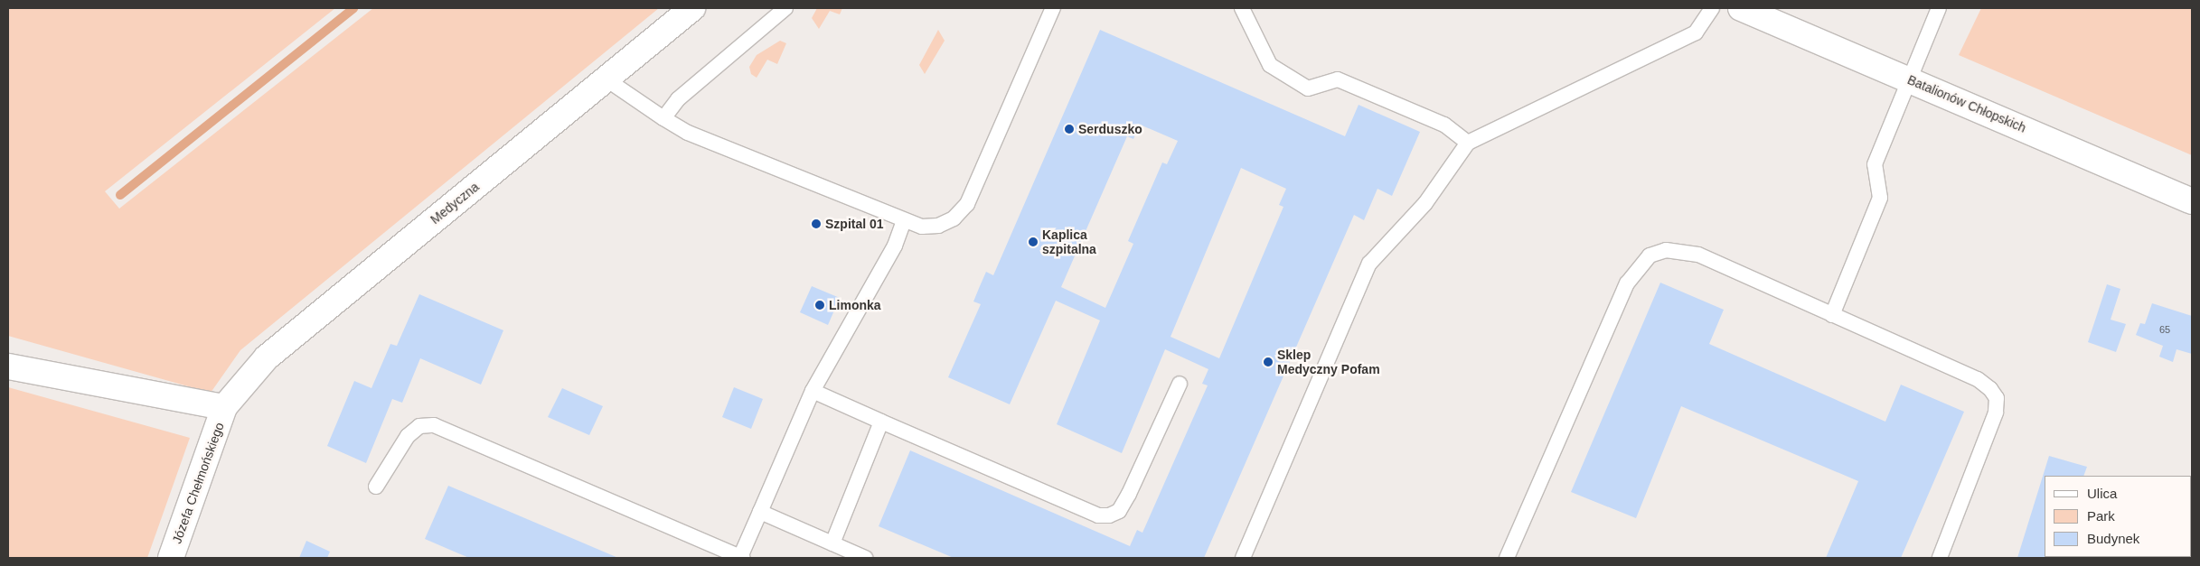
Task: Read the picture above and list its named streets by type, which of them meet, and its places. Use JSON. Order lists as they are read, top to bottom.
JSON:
{
  "streets": {
    "street": ["Batalionów Chłopskich", "Medyczna", "Józefa Chełmońskiego"]
  },
  "crossings": [
    ["Medyczna", "Józefa Chełmońskiego"]
  ],
  "places": [
    "Serduszko",
    "Szpital 01",
    "Kaplica szpitalna",
    "Limonka",
    "Sklep Medyczny Pofam"
  ],
  "house_numbers": ["65"],
  "legend": ["Ulica", "Park", "Budynek"]
}
